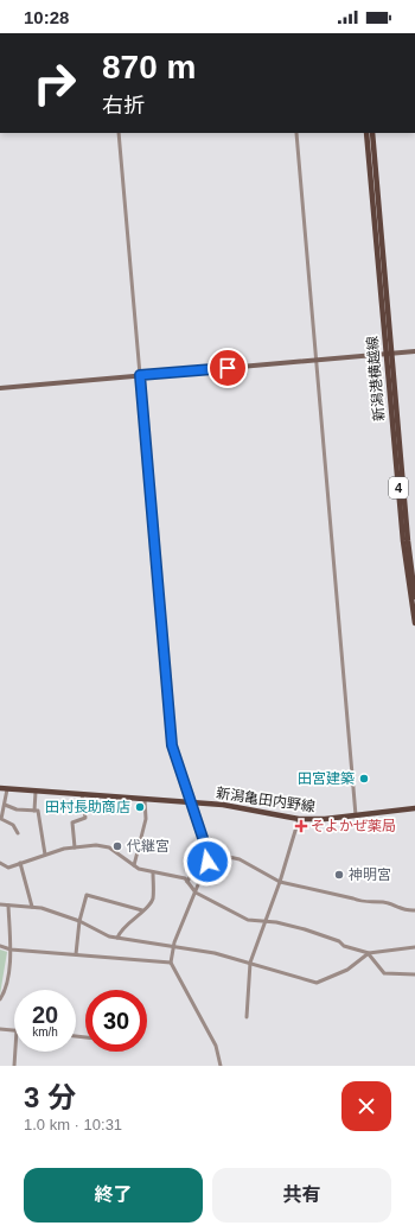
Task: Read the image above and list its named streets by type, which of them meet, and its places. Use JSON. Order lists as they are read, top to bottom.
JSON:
{
  "streets": {
    "main road": ["新潟港横越線", "4", "新潟亀田内野線"]
  },
  "places": {
    "other": [
      "田宮建築",
      "田村長助商店",
      "代継宮",
      "神明宮"
    ],
    "health": ["そよかぜ薬局"]
  },
  "page": {
    "status": "10:28",
    "turn": ["870 m", "右折"],
    "speed": "20 km/h",
    "limit": "30",
    "heading": ["3 分", "1.0 km · 10:31"],
    "buttons": ["終了", "共有"]
  }
}
